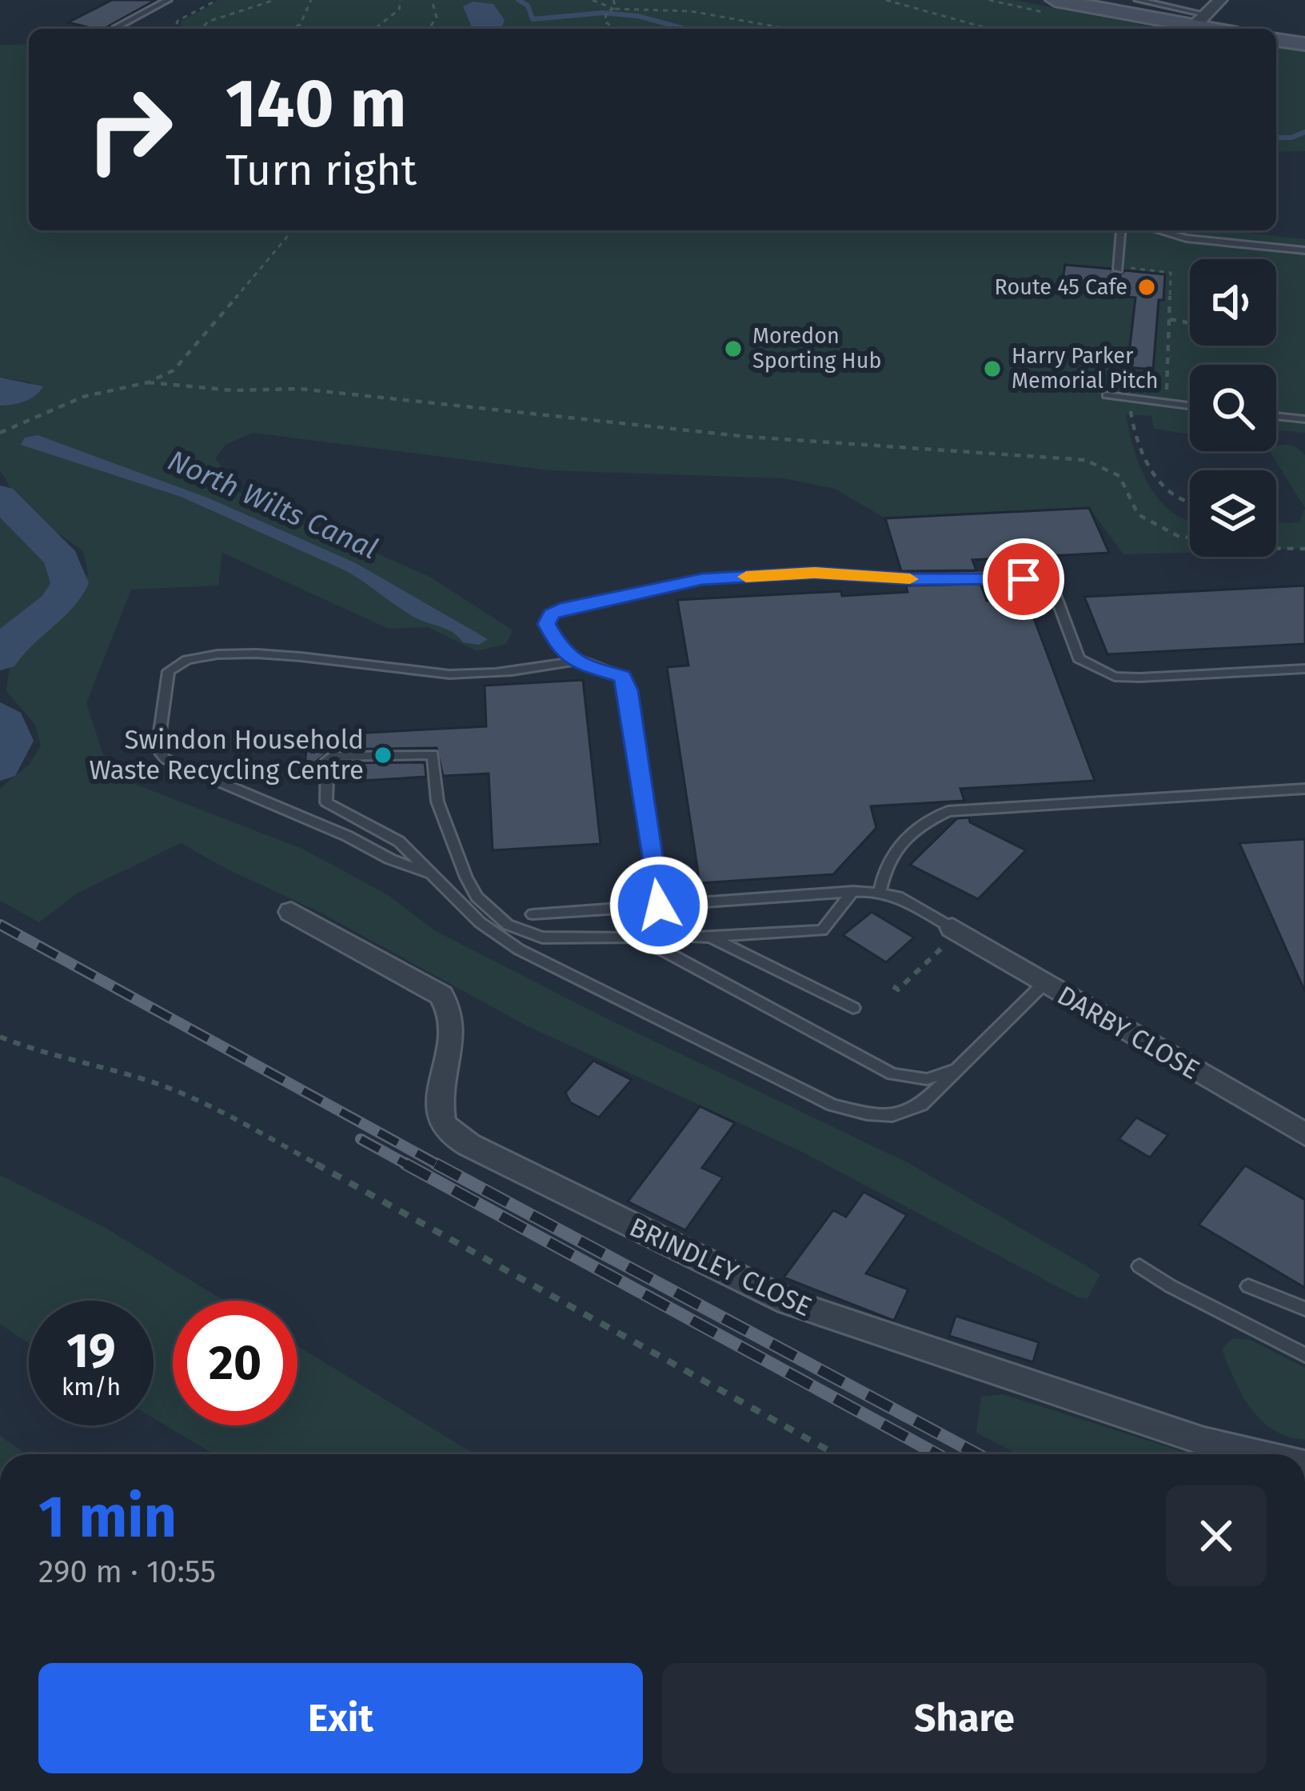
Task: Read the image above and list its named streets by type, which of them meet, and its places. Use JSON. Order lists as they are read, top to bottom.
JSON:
{
  "streets": {
    "street": ["DARBY CLOSE", "BRINDLEY CLOSE"]
  },
  "water": ["North Wilts Canal"],
  "places": [
    "Route 45 Cafe",
    "Moredon Sporting Hub",
    "Harry Parker Memorial Pitch",
    "Swindon Household Waste Recycling Centre"
  ],
  "page": {
    "turn": ["140 m", "Turn right"],
    "speed": "19 km/h",
    "limit": "20",
    "heading": ["1 min", "290 m · 10:55"],
    "buttons": ["Exit", "Share"]
  }
}
